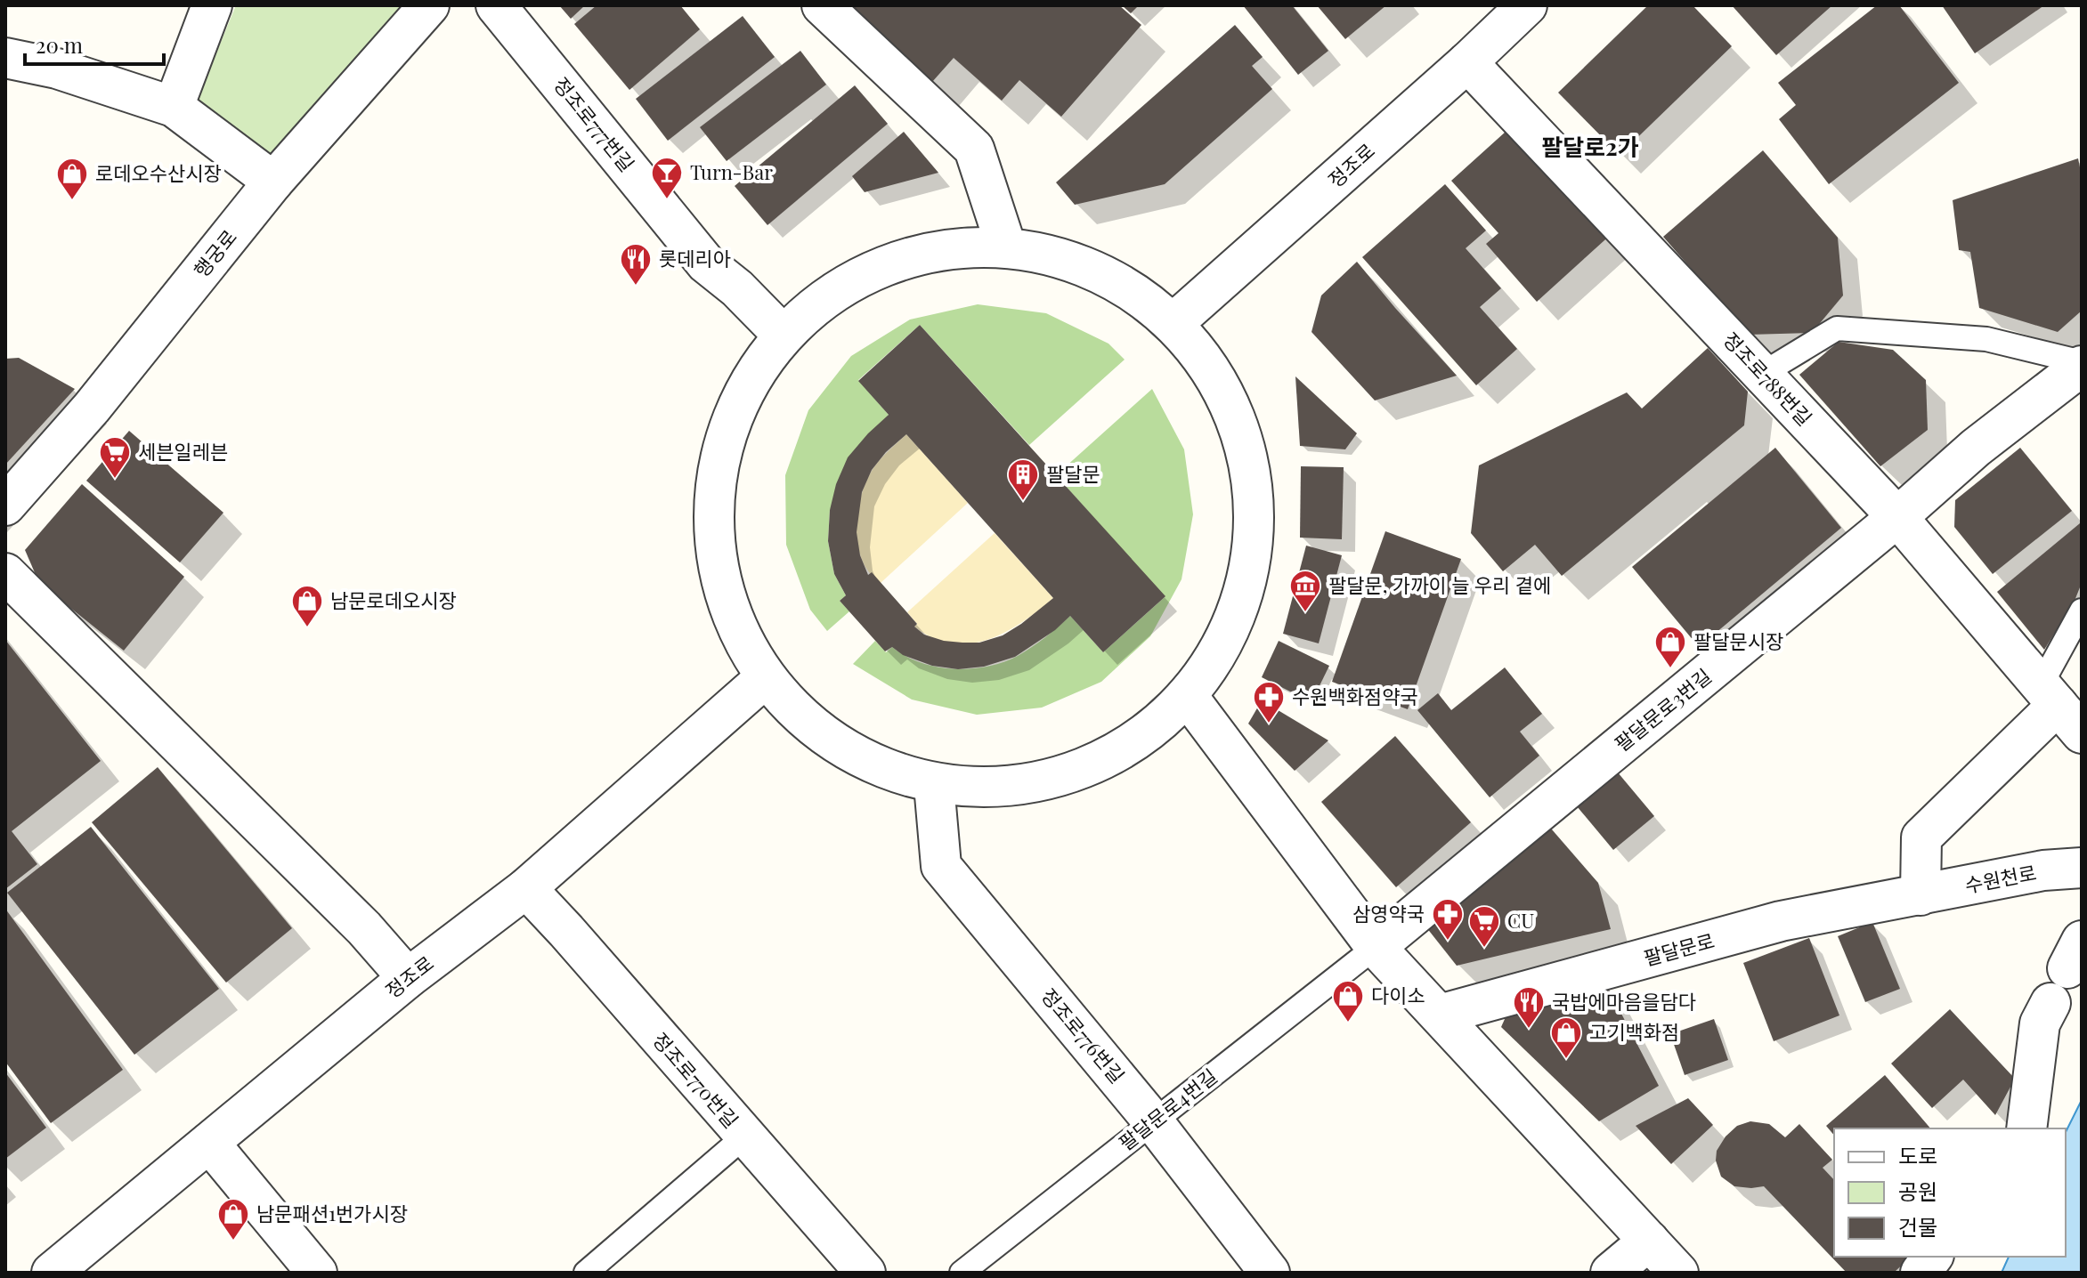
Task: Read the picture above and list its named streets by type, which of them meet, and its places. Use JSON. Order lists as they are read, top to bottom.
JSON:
{
  "streets": {
    "street": [
      "정조로777번길",
      "정조로",
      "행궁로",
      "정조로788번길",
      "팔달문로3번길",
      "수원천로",
      "팔달문로",
      "정조로776번길",
      "정조로770번길"
    ],
    "lane": ["팔달문로4번길"]
  },
  "crossings": [
    ["정조로", "정조로788번길"],
    ["정조로", "정조로770번길"],
    ["정조로788번길", "팔달문로3번길"],
    ["팔달문로3번길", "팔달문로4번길"],
    ["수원천로", "팔달문로"],
    ["정조로776번길", "팔달문로4번길"]
  ],
  "districts": ["팔달로2가"],
  "places": {
    "bar": ["Turn-Bar"],
    "shop": [
      "로데오수산시장",
      "남문로데오시장",
      "팔달문시장",
      "다이소",
      "고기백화점",
      "남문패션1번가시장"
    ],
    "restaurant": ["롯데리아", "국밥에마음을담다"],
    "supermarket": ["세븐일레븐", "CU"],
    "building": ["팔달문"],
    "museum": ["팔달문, 가까이 늘 우리 곁에"],
    "pharmacy": ["수원백화점약국", "삼영약국"]
  },
  "legend": ["도로", "공원", "건물"],
  "scale_bar": "20 m"
}
